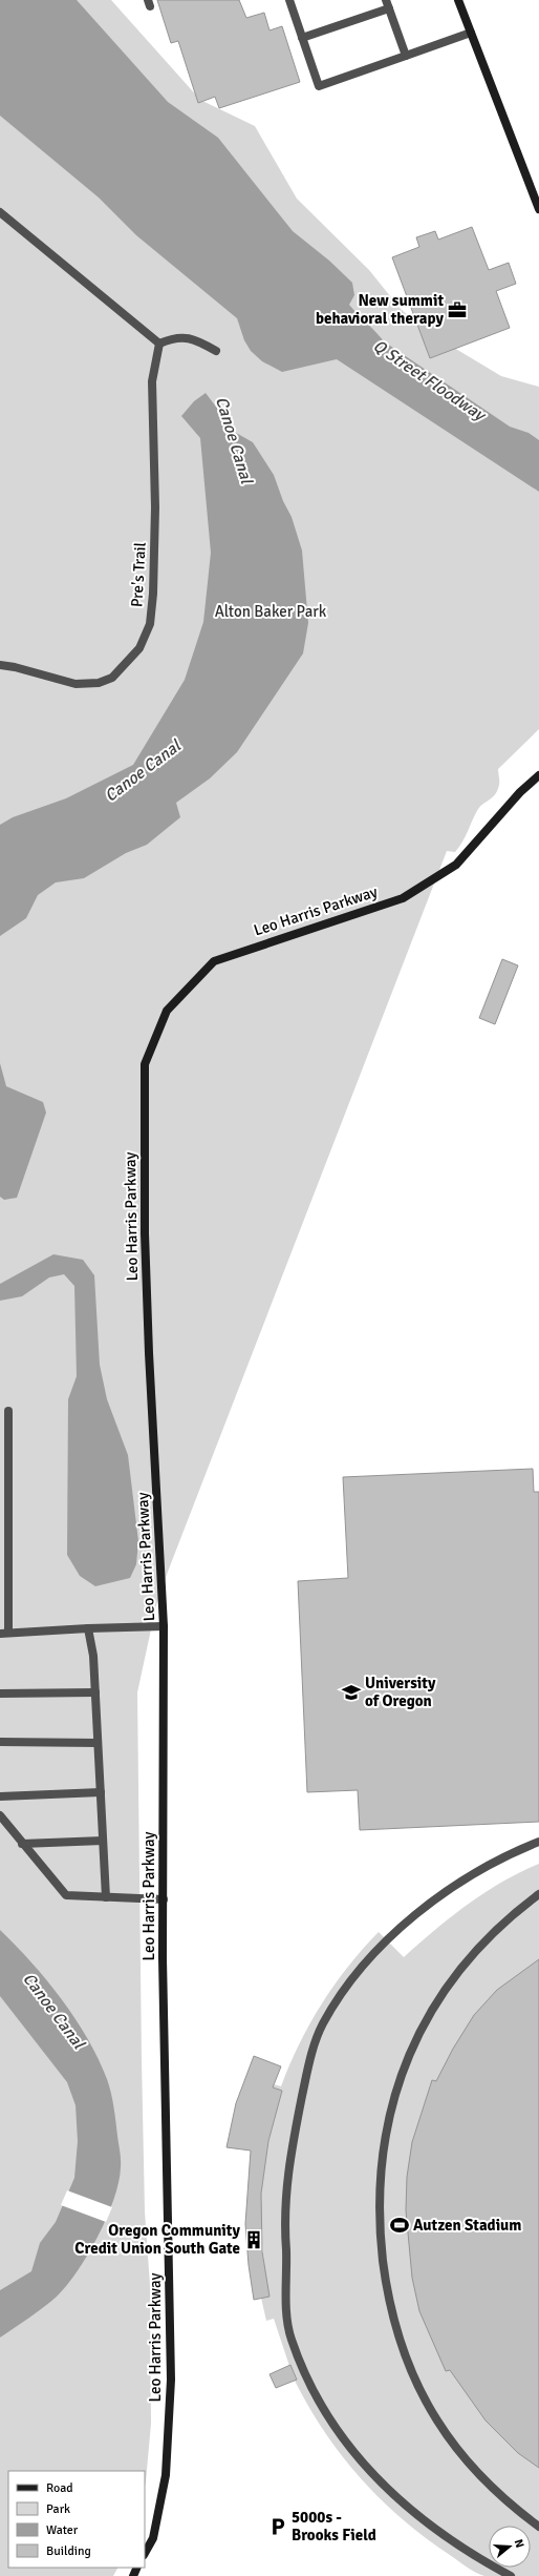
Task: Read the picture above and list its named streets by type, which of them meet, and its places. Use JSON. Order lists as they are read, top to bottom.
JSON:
{
  "streets": {
    "street": ["Leo Harris Parkway"],
    "lane": ["Pre's Trail"]
  },
  "water": ["Q Street Floodway", "Canoe Canal"],
  "parks": ["Alton Baker Park"],
  "places": {
    "office": ["New summit behavioral therapy"],
    "school or university": ["University of Oregon"],
    "sports": ["Autzen Stadium"],
    "building": ["Oregon Community Credit Union South Gate"],
    "parking": ["5000s - Brooks Field"]
  },
  "legend": [
    "Road",
    "Park",
    "Water",
    "Building"
  ],
  "north": "right"
}
